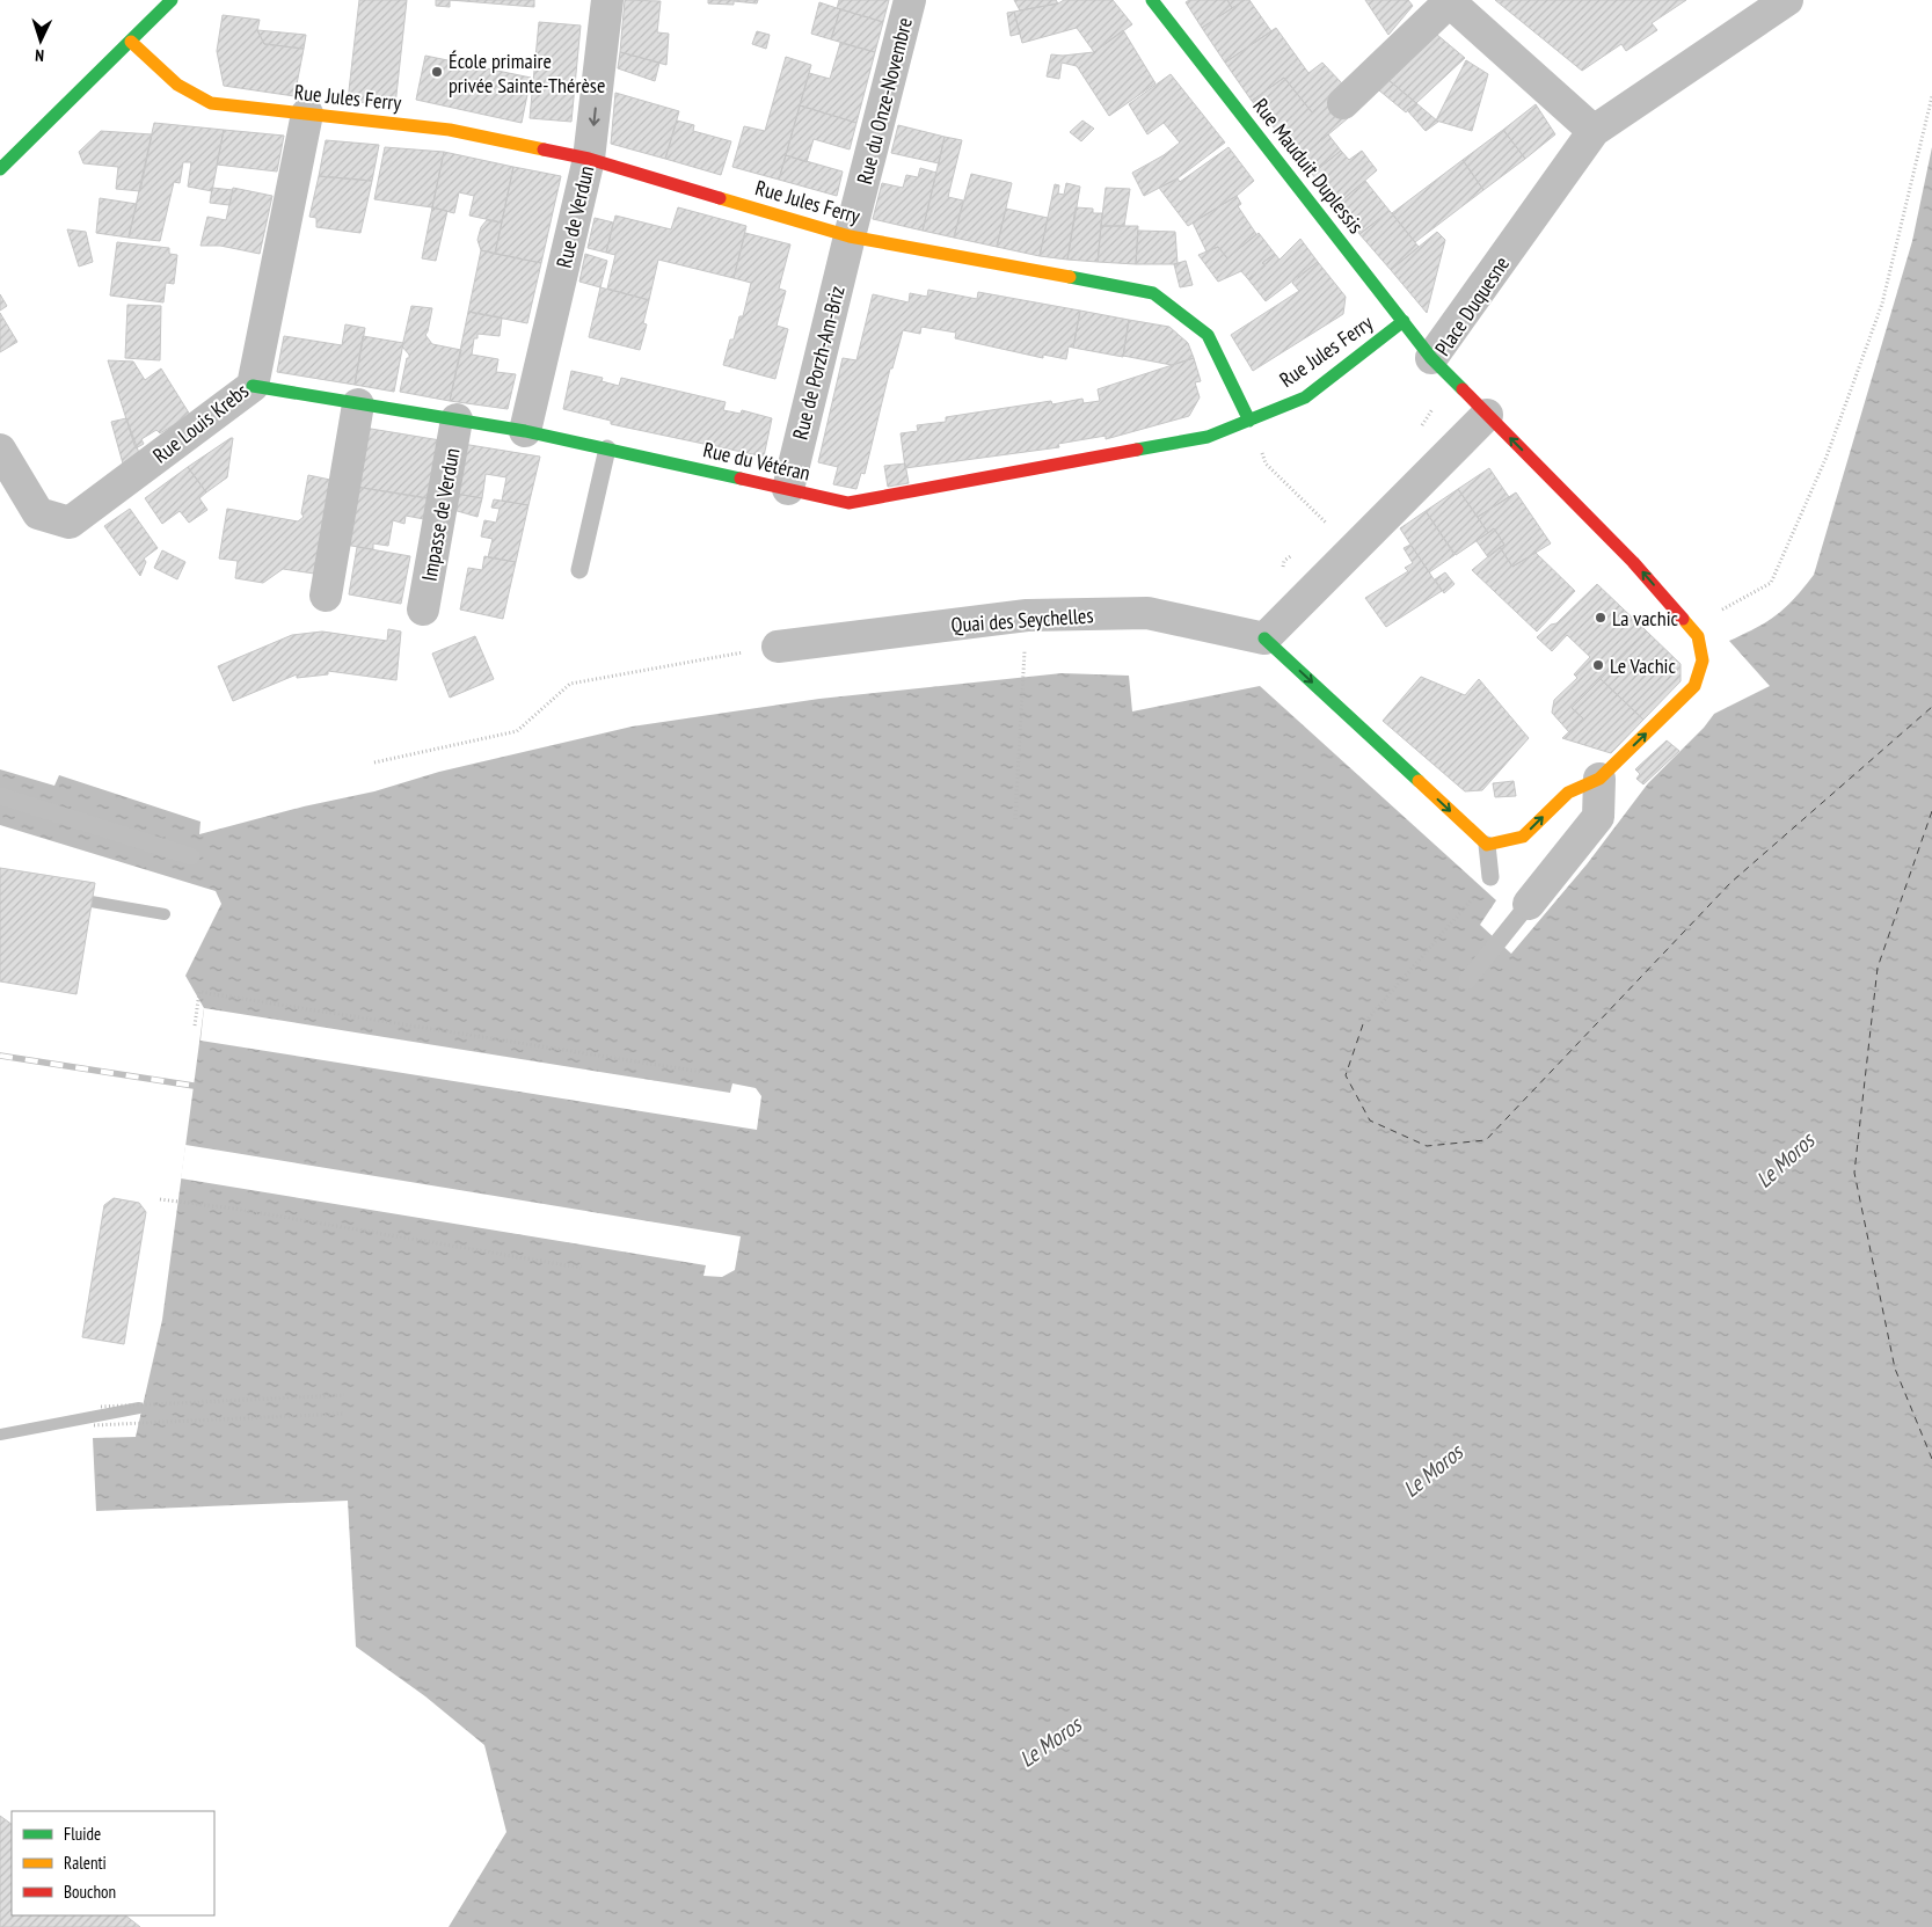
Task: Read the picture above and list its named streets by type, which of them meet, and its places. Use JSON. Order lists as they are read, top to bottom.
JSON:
{
  "streets": {
    "street": [
      "Rue Jules Ferry",
      "Rue du Onze-Novembre",
      "Rue Mauduit Duplessis",
      "Rue de Verdun",
      "Place Duquesne",
      "Rue de Porzh-Am-Briz",
      "Rue Louis Krebs",
      "Rue du Vétéran",
      "Impasse de Verdun",
      "Quai des Seychelles"
    ]
  },
  "crossings": [
    ["Rue Jules Ferry", "Rue du Onze-Novembre"],
    ["Rue Jules Ferry", "Rue Mauduit Duplessis"],
    ["Rue Jules Ferry", "Rue de Verdun"],
    ["Rue Jules Ferry", "Rue de Porzh-Am-Briz"],
    ["Rue Jules Ferry", "Rue Louis Krebs"],
    ["Rue Jules Ferry", "Rue du Vétéran"],
    ["Rue du Onze-Novembre", "Rue de Porzh-Am-Briz"],
    ["Rue Mauduit Duplessis", "Place Duquesne"],
    ["Rue de Verdun", "Rue du Vétéran"],
    ["Rue de Porzh-Am-Briz", "Rue du Vétéran"],
    ["Rue Louis Krebs", "Rue du Vétéran"],
    ["Rue du Vétéran", "Impasse de Verdun"]
  ],
  "one_way": ["Rue de Verdun"],
  "water": ["Le Moros"],
  "places": ["École primaire privée Sainte-Thérèse", "La vachic", "Le Vachic"],
  "legend": ["Fluide", "Ralenti", "Bouchon"],
  "north": "bottom"
}
